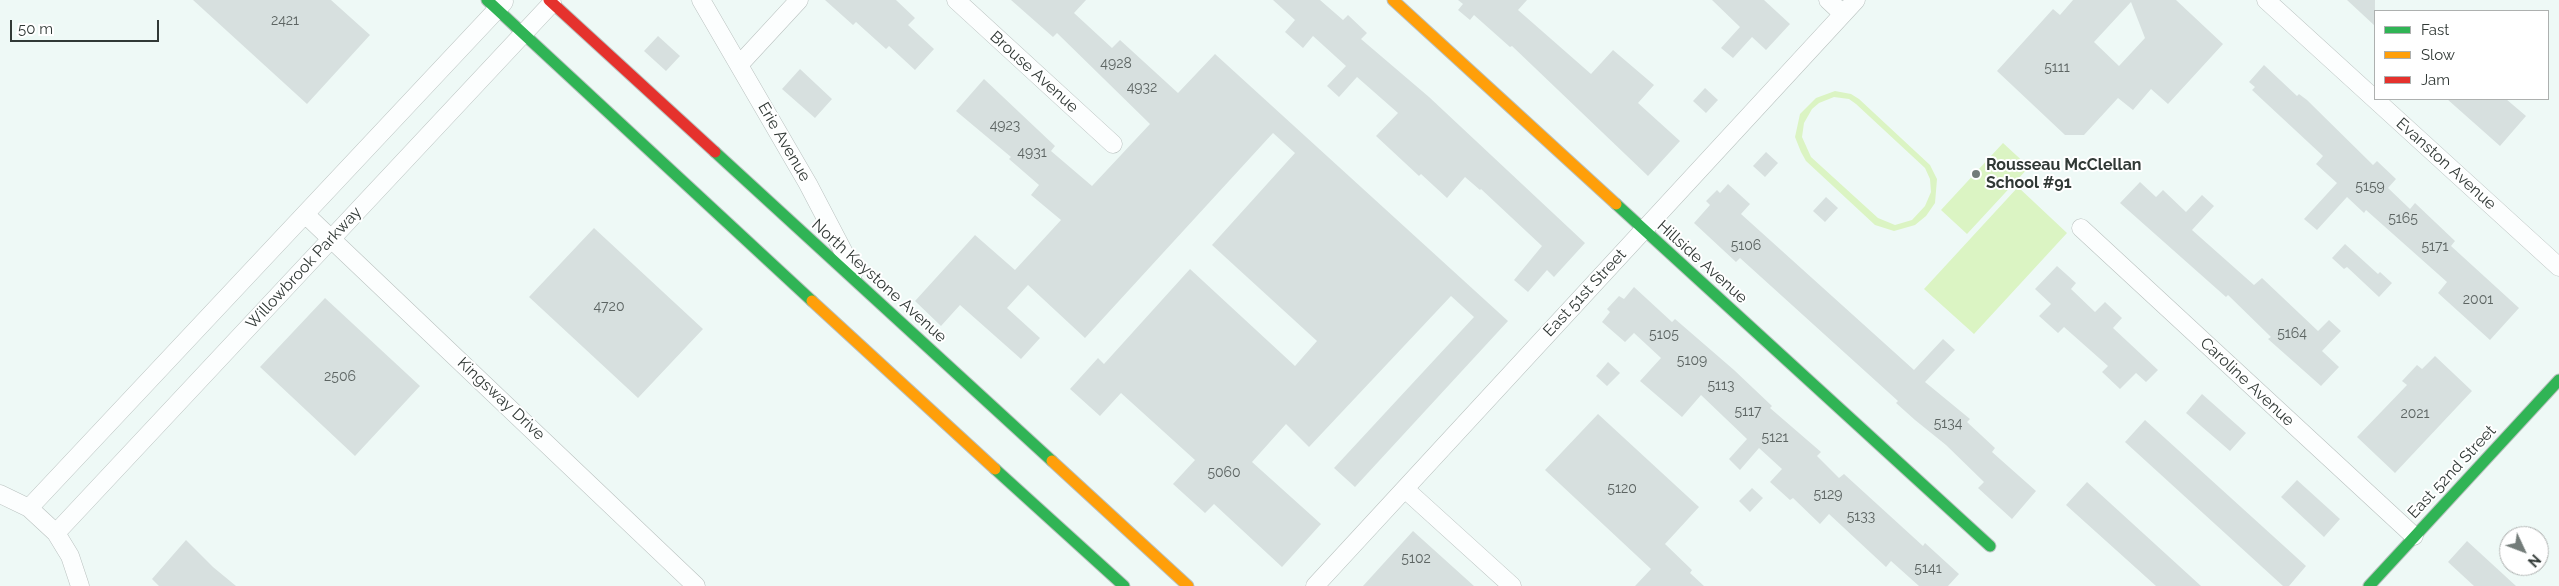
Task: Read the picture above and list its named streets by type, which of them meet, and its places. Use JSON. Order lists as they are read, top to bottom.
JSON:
{
  "streets": {
    "main road": ["Hillside Avenue", "North Keystone Avenue", "East 52nd Street"],
    "street": [
      "Brouse Avenue",
      "Erie Avenue",
      "Evanston Avenue",
      "Willowbrook Parkway",
      "East 51st Street",
      "Caroline Avenue",
      "Kingsway Drive"
    ]
  },
  "crossings": [
    ["Erie Avenue", "North Keystone Avenue"],
    ["Hillside Avenue", "East 51st Street"],
    ["Willowbrook Parkway", "North Keystone Avenue"],
    ["Willowbrook Parkway", "Kingsway Drive"],
    ["Caroline Avenue", "East 52nd Street"]
  ],
  "places": ["Rousseau McClellan School #91"],
  "house_numbers": [
    "2421",
    "4928",
    "5111",
    "4932",
    "4923",
    "4931",
    "5159",
    "5165",
    "5106",
    "5171",
    "2001",
    "4720",
    "5164",
    "5105",
    "5109",
    "2506",
    "5113",
    "5117",
    "2021",
    "5134",
    "5121",
    "5060",
    "5120",
    "5129",
    "5133",
    "5102",
    "5141"
  ],
  "legend": ["Fast", "Slow", "Jam"],
  "scale_bar": "50 m",
  "north": "bottom right"
}
